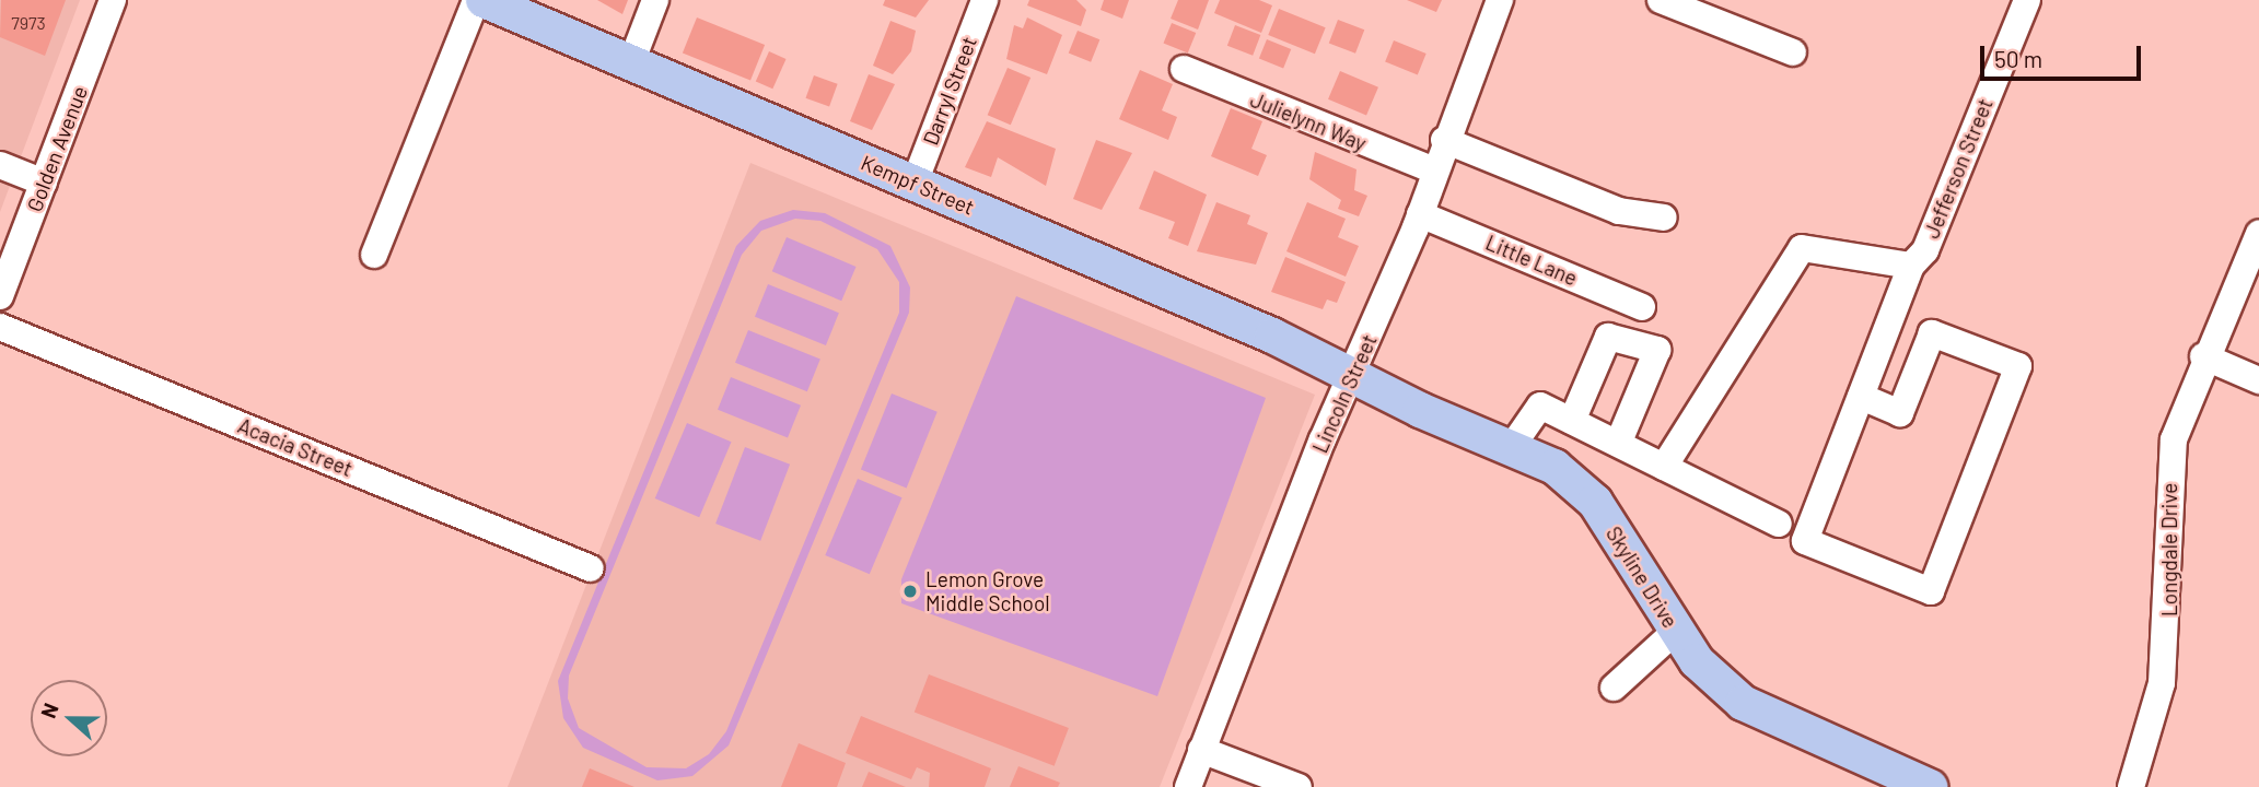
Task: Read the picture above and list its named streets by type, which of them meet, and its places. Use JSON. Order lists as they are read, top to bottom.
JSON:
{
  "streets": {
    "main road": ["Kempf Street", "Skyline Drive"],
    "street": [
      "Darryl Street",
      "Julielynn Way",
      "Golden Avenue",
      "Jefferson Street",
      "Little Lane",
      "Lincoln Street",
      "Acacia Street",
      "Longdale Drive"
    ]
  },
  "crossings": [
    ["Darryl Street", "Kempf Street"],
    ["Julielynn Way", "Lincoln Street"],
    ["Kempf Street", "Lincoln Street"],
    ["Kempf Street", "Skyline Drive"],
    ["Little Lane", "Lincoln Street"],
    ["Lincoln Street", "Skyline Drive"]
  ],
  "places": ["Lemon Grove Middle School"],
  "house_numbers": ["7973"],
  "scale_bar": "50 m",
  "north": "left"
}
